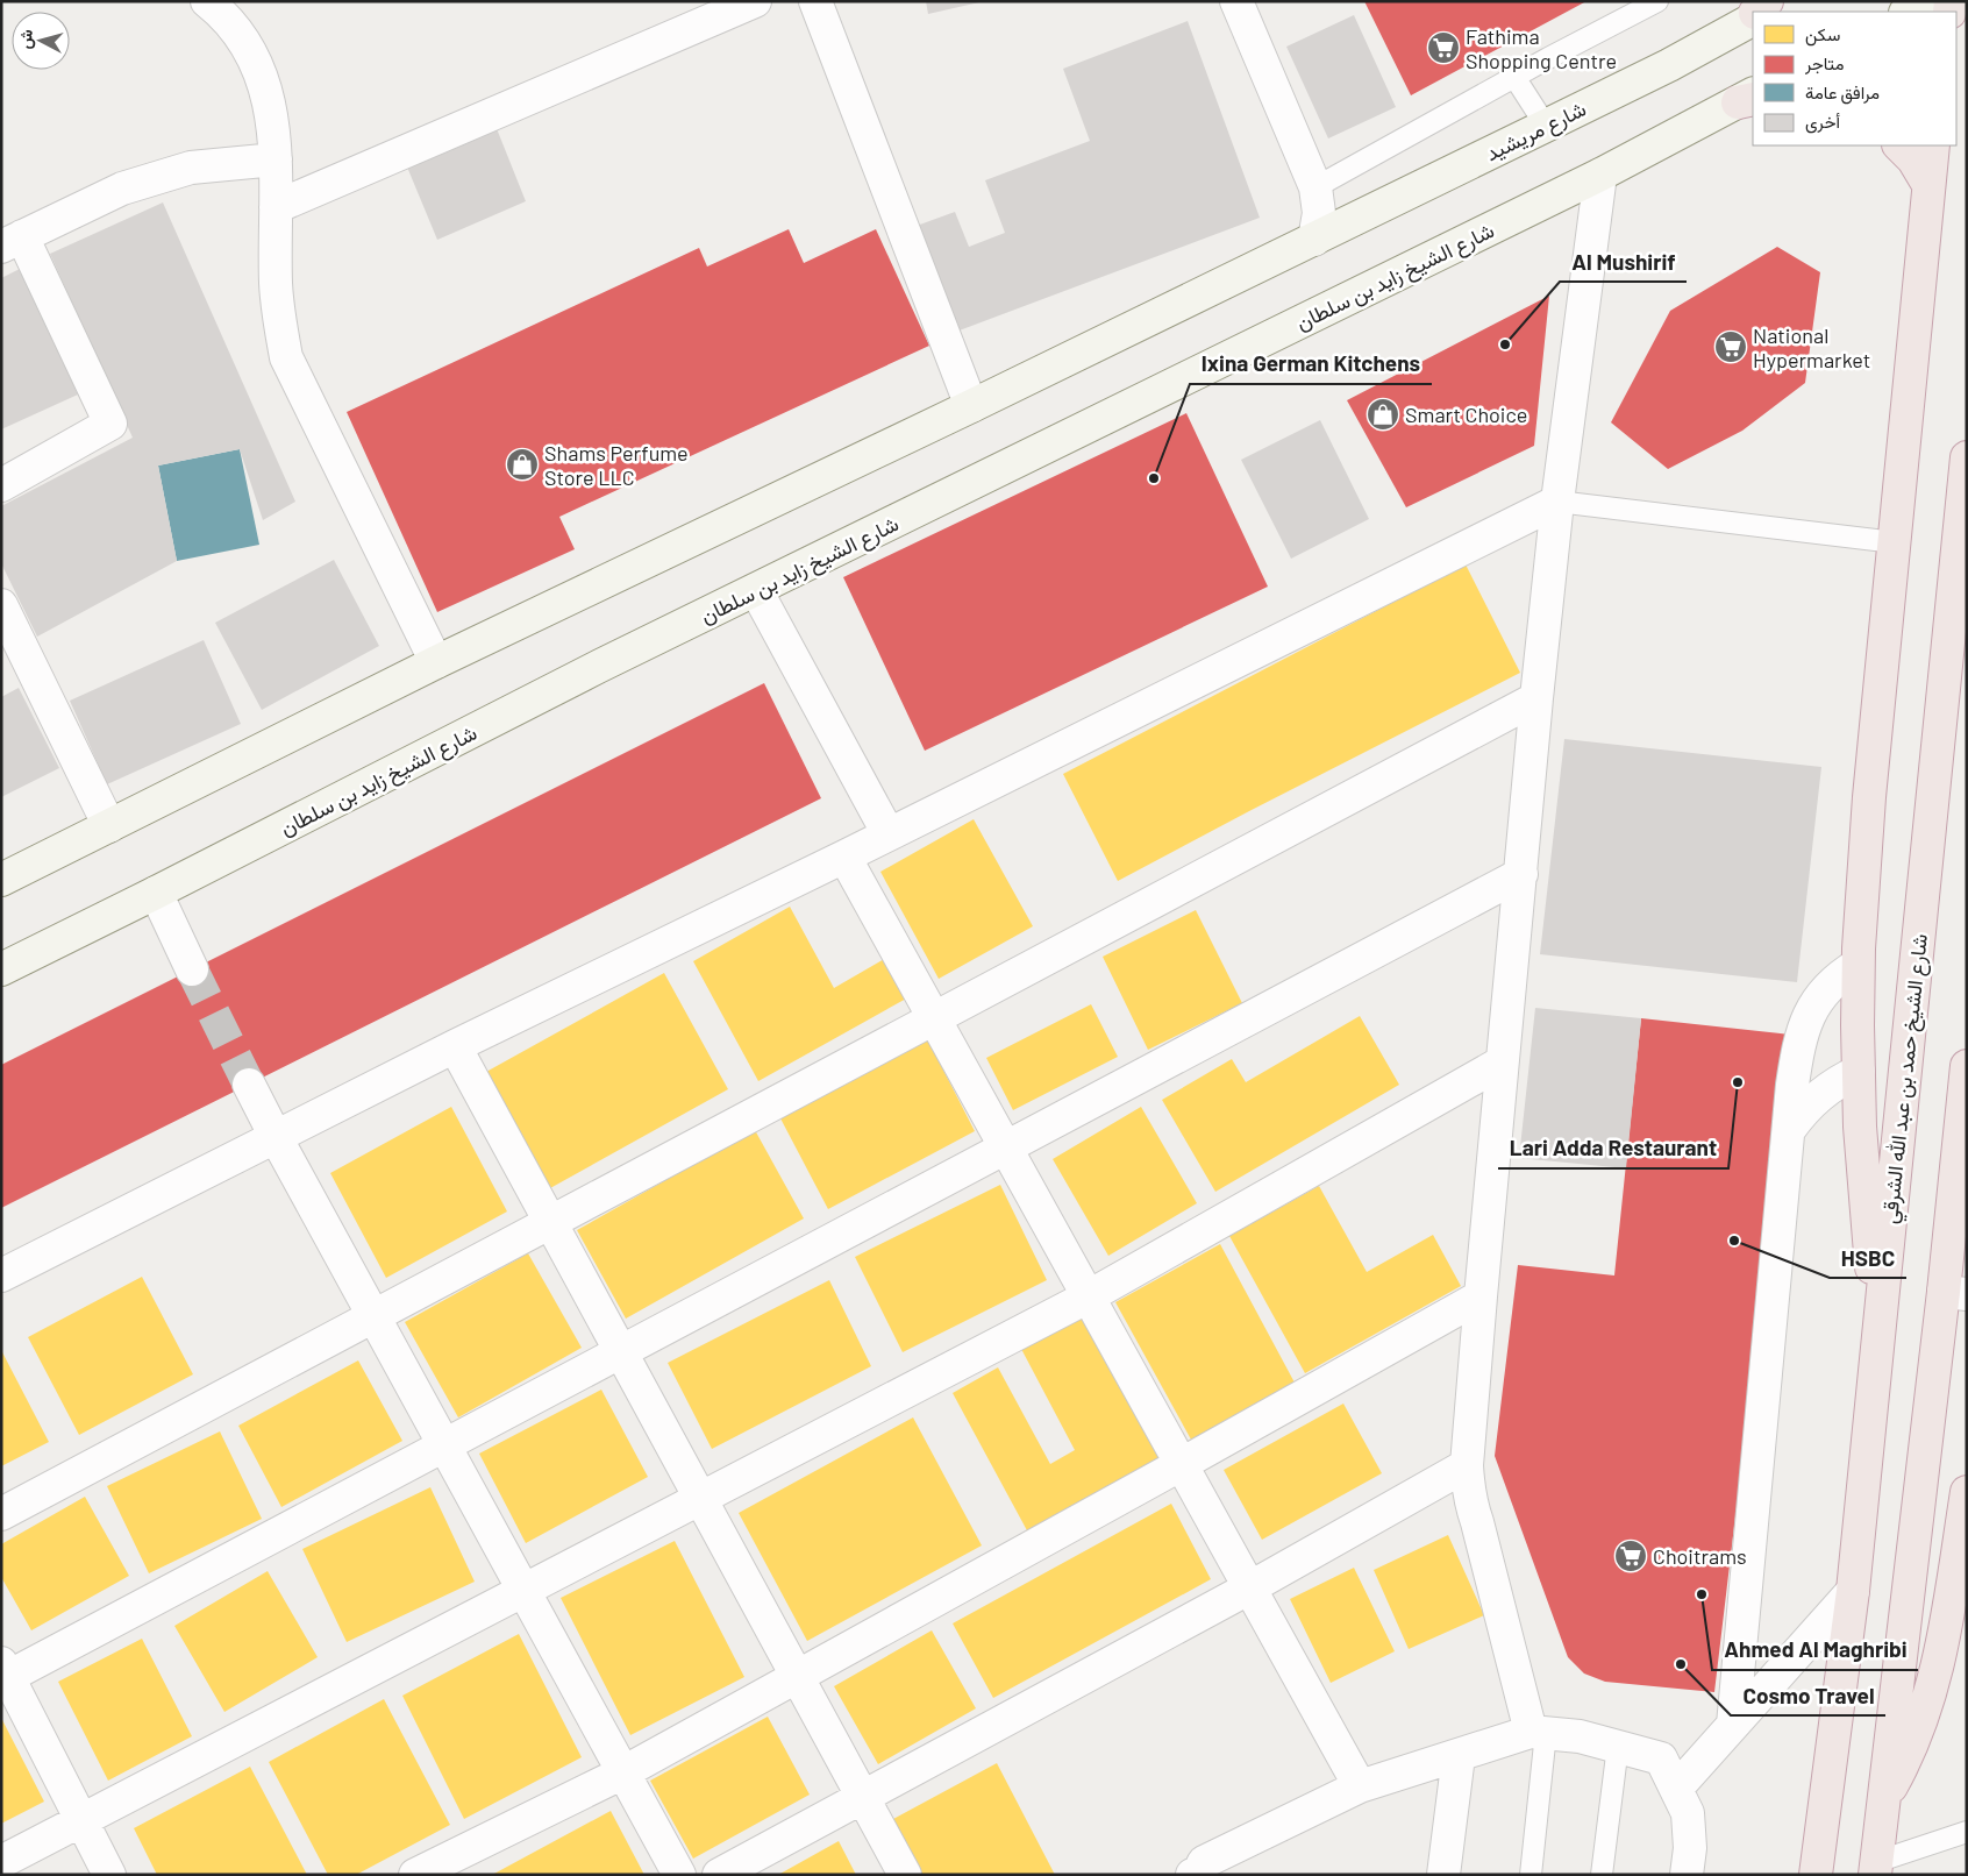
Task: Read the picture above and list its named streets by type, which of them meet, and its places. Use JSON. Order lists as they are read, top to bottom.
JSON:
{
  "streets": {
    "highway": ["شارع الشيخ حمد بن عبد الله الشرقي"],
    "main road": ["شارع مريشيد", "شارع الشيخ زايد بن سلطان"]
  },
  "places": {
    "supermarket": ["Fathima Shopping Centre", "National Hypermarket", "Choitrams"],
    "other": [
      "Al Mushirif",
      "Ixina German Kitchens",
      "Lari Adda Restaurant",
      "HSBC",
      "Ahmed Al Maghribi",
      "Cosmo Travel"
    ],
    "shop": ["Smart Choice", "Shams Perfume Store LLC"]
  },
  "legend": [
    "سكن",
    "متاجر",
    "مرافق عامة",
    "أخرى"
  ],
  "north": "left"
}
